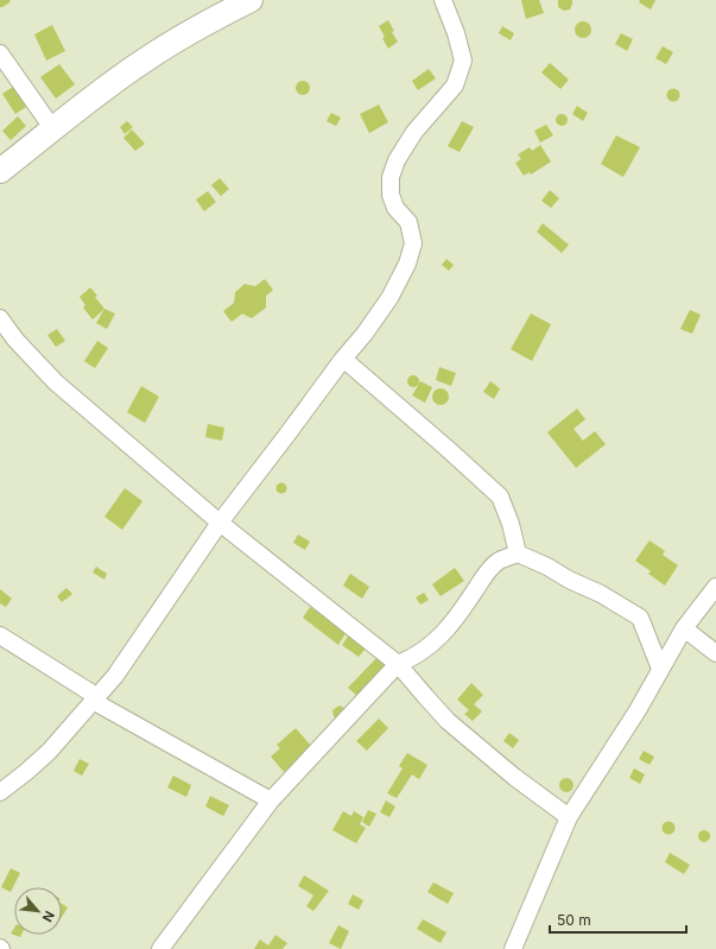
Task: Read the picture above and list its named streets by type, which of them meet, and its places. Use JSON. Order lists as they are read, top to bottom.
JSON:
{
  "scale_bar": "50 m",
  "north": "bottom right"
}
